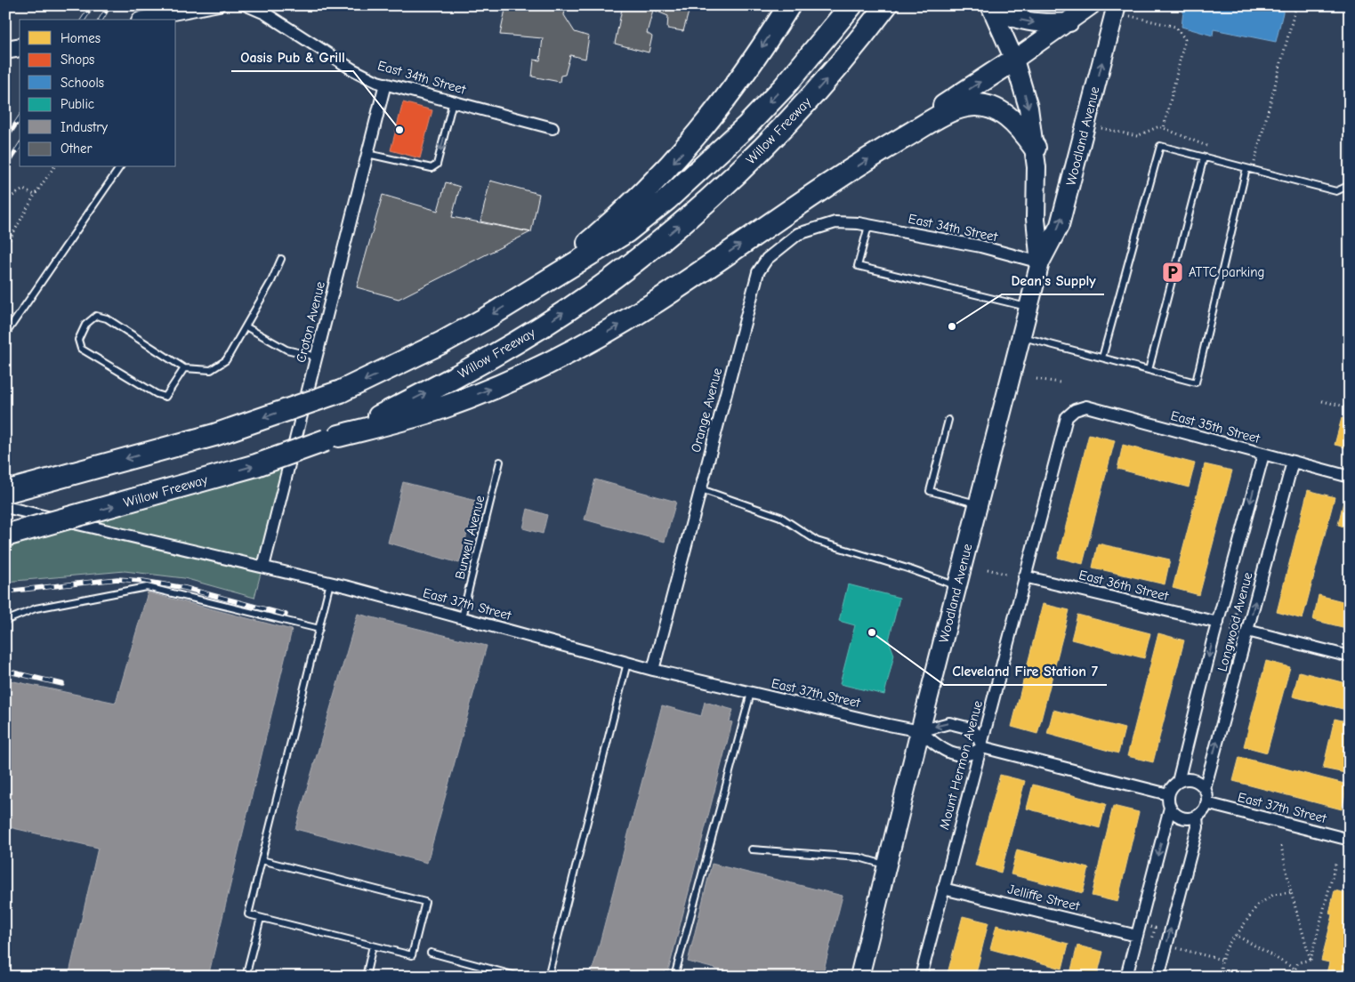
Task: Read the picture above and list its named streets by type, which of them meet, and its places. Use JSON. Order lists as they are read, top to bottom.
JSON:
{
  "streets": {
    "highway": ["Willow Freeway"],
    "main road": ["Woodland Avenue"],
    "street": [
      "East 34th Street",
      "Croton Avenue",
      "Orange Avenue",
      "East 35th Street",
      "East 36th Street",
      "East 37th Street",
      "Longwood Avenue",
      "Mount Hermon Avenue",
      "Jelliffe Street"
    ],
    "lane": ["Burwell Avenue"]
  },
  "crossings": [
    ["East 34th Street", "Woodland Avenue"],
    ["East 34th Street", "Croton Avenue"],
    ["East 34th Street", "Orange Avenue"],
    ["Woodland Avenue", "East 37th Street"],
    ["Croton Avenue", "East 37th Street"],
    ["Orange Avenue", "East 37th Street"],
    ["East 35th Street", "Longwood Avenue"],
    ["East 35th Street", "Mount Hermon Avenue"],
    ["Burwell Avenue", "East 37th Street"],
    ["East 36th Street", "Longwood Avenue"],
    ["East 36th Street", "Mount Hermon Avenue"],
    ["East 37th Street", "Longwood Avenue"],
    ["East 37th Street", "Mount Hermon Avenue"],
    ["Mount Hermon Avenue", "Jelliffe Street"]
  ],
  "places": {
    "other": ["Oasis Pub & Grill", "Dean's Supply", "Cleveland Fire Station 7"],
    "parking": ["ATTC parking"]
  },
  "legend": [
    "Homes",
    "Shops",
    "Schools",
    "Public",
    "Industry",
    "Other"
  ]
}
